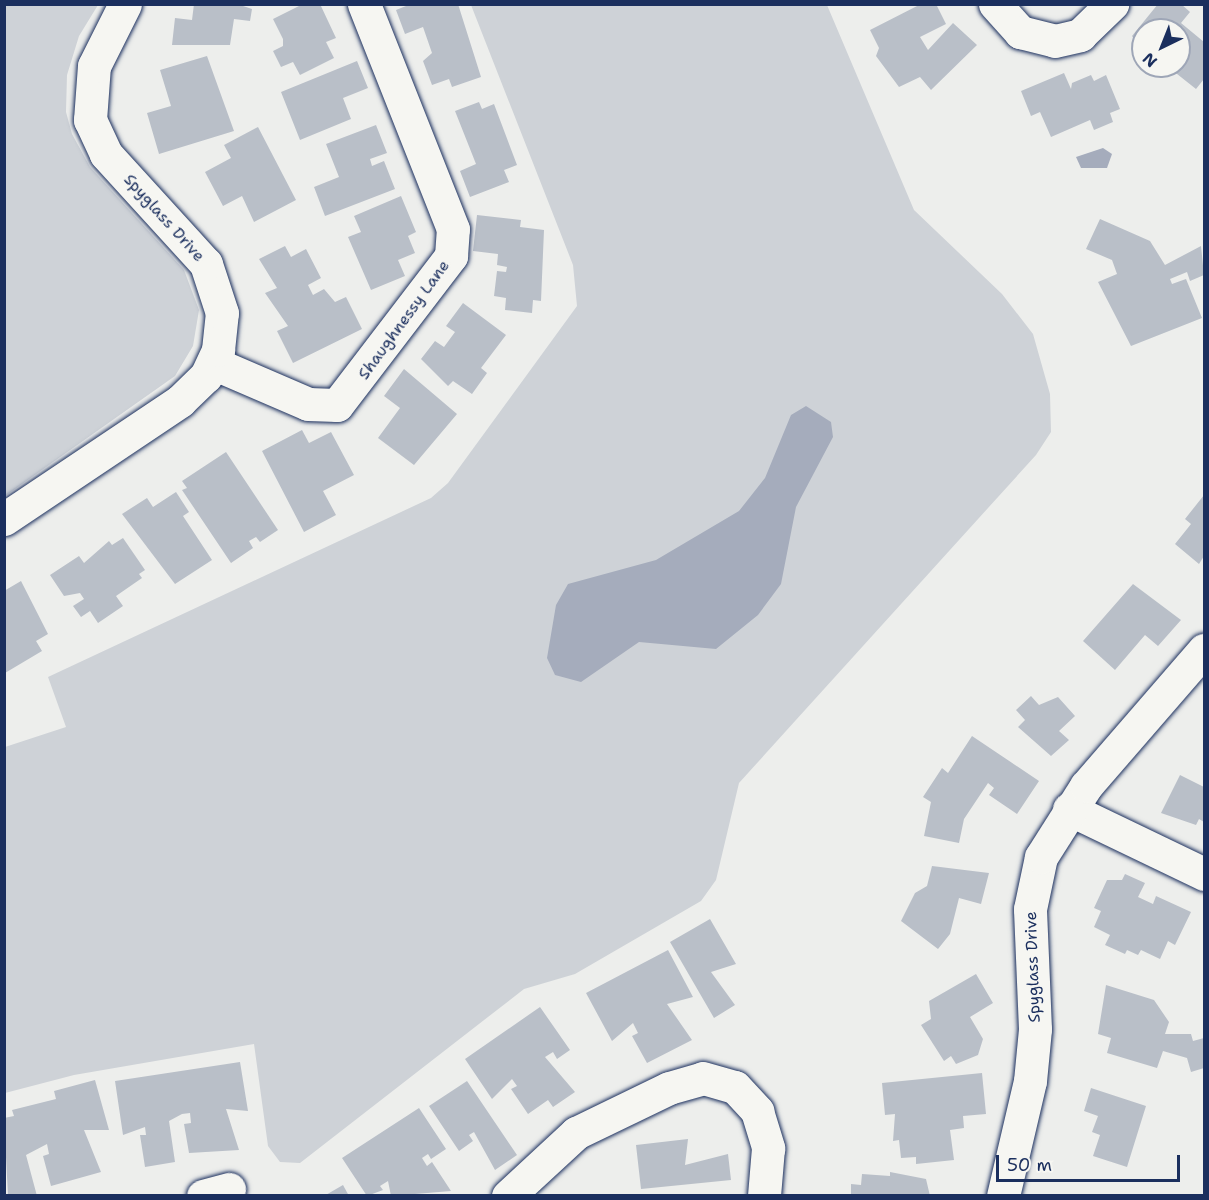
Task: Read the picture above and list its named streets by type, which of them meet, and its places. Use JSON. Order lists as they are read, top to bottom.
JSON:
{
  "streets": {
    "street": ["Spyglass Drive", "Shaughnessy Lane"]
  },
  "crossings": [
    ["Spyglass Drive", "Shaughnessy Lane"]
  ],
  "scale_bar": "50 m",
  "north": "bottom left"
}
